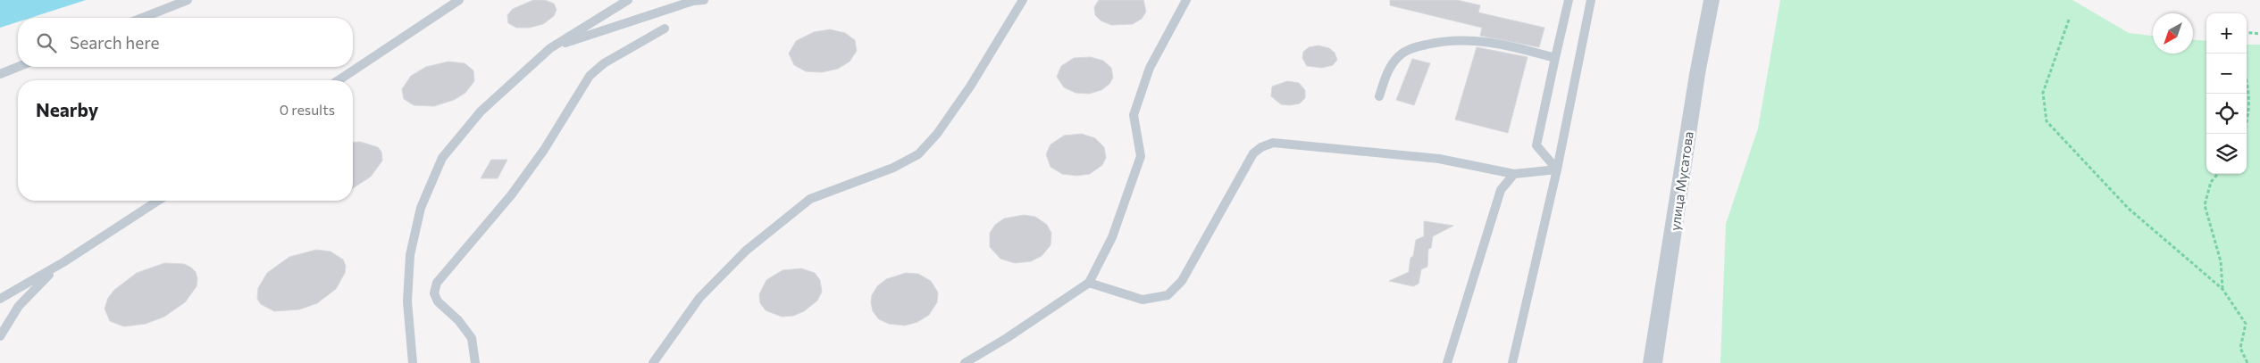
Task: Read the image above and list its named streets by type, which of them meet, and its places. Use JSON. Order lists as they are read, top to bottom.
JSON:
{
  "streets": {
    "street": ["улица Мусатова"]
  },
  "north": "bottom left",
  "page": {
    "map_buttons": ["+", "−"],
    "search": "Search here",
    "heading": ["Nearby", "0 results"]
  }
}
